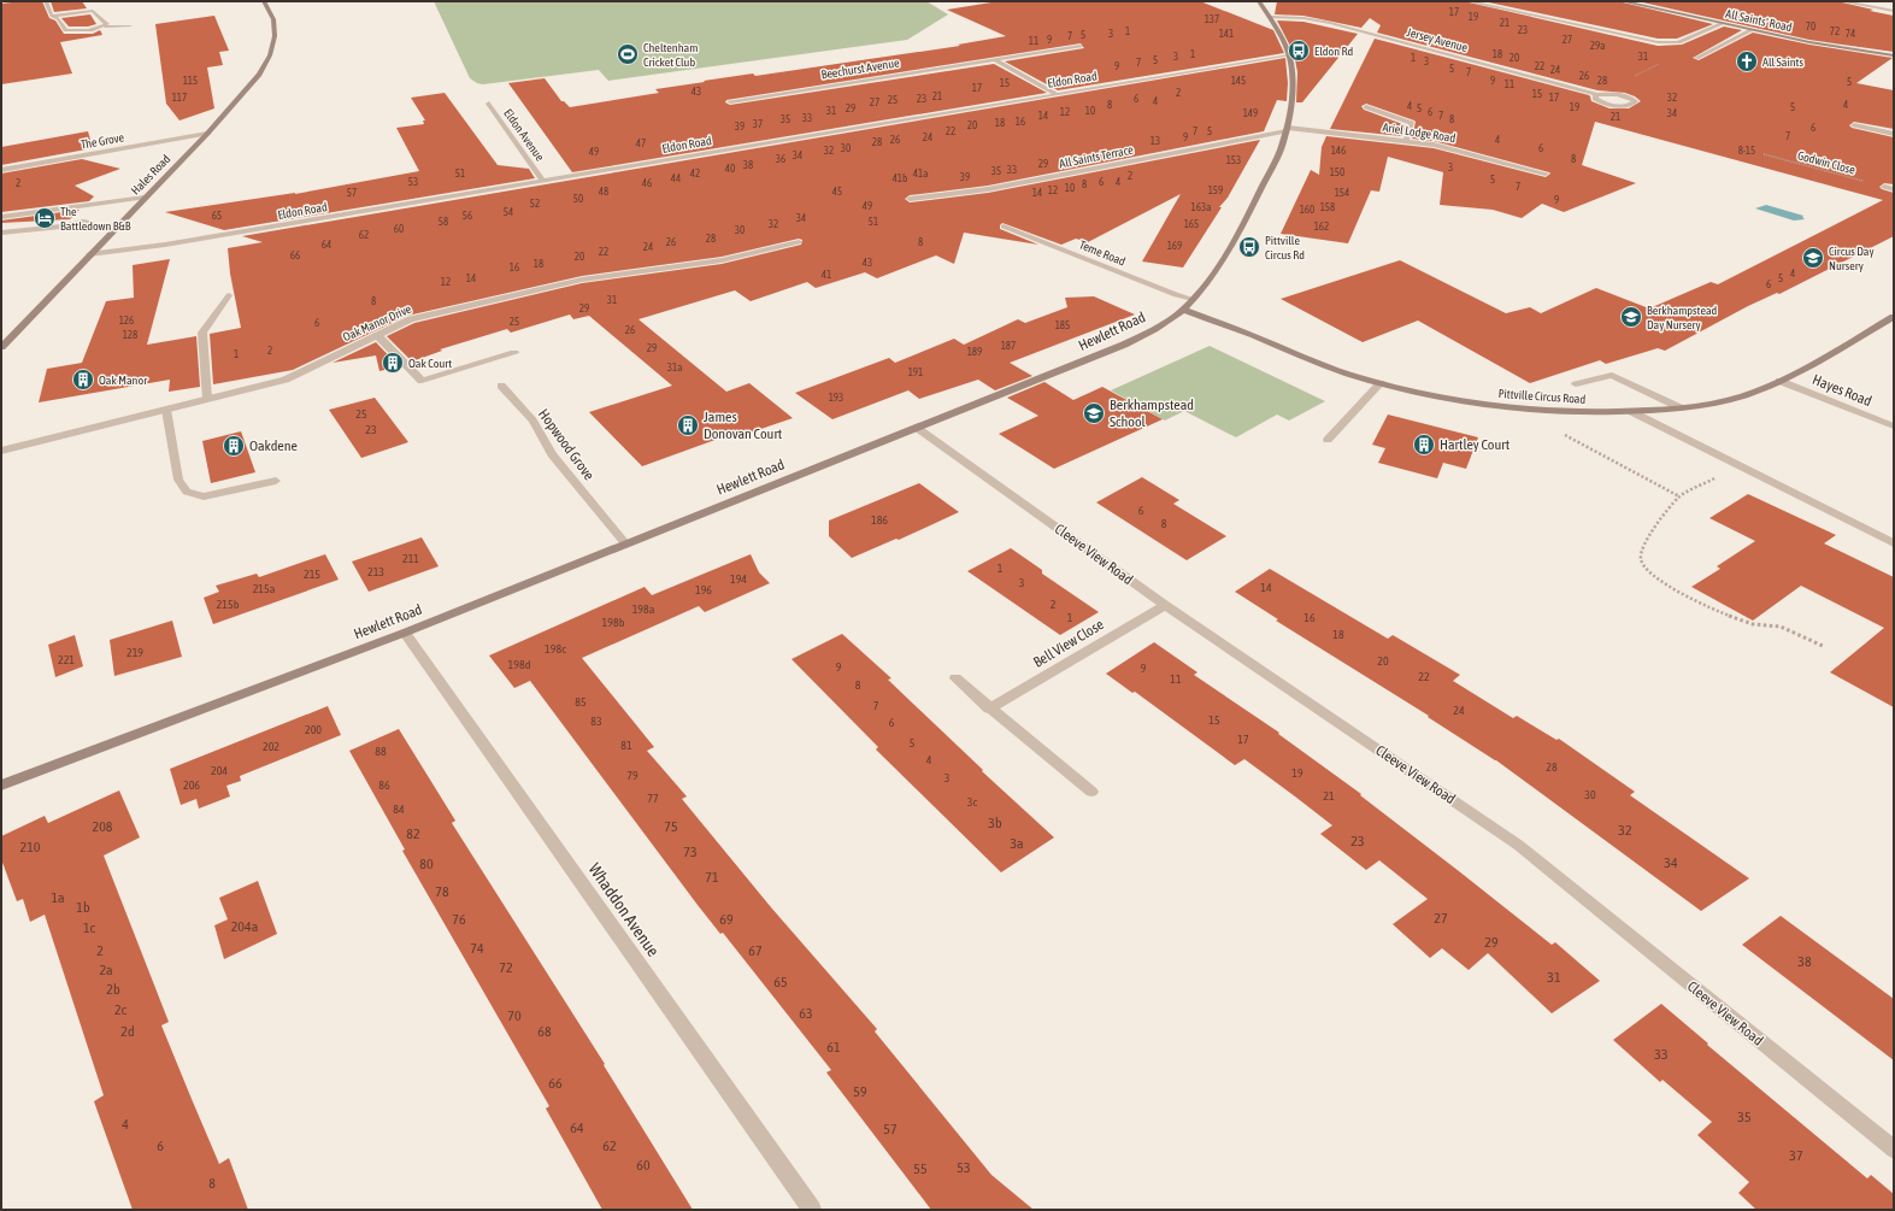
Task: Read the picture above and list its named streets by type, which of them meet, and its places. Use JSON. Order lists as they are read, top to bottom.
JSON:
{
  "streets": {
    "street": [
      "All Saints' Road",
      "Jersey Avenue",
      "Beechurst Avenue",
      "Eldon Road",
      "Ariel Lodge Road",
      "Eldon Avenue",
      "The Grove",
      "All Saints Terrace",
      "Hales Road",
      "Teme Road",
      "Oak Manor Drive",
      "Hewlett Road",
      "Hayes Road",
      "Pittville Circus Road",
      "Hopwood Grove",
      "Cleeve View Road",
      "Bell View Close",
      "Whaddon Avenue"
    ],
    "path": ["Godwin Close"]
  },
  "crossings": [
    ["Jersey Avenue", "Hewlett Road"],
    ["Eldon Road", "Eldon Avenue"],
    ["Eldon Road", "Hales Road"],
    ["Eldon Road", "Hewlett Road"],
    ["Ariel Lodge Road", "All Saints Terrace"],
    ["Ariel Lodge Road", "Hewlett Road"],
    ["The Grove", "Hales Road"],
    ["All Saints Terrace", "Hewlett Road"],
    ["Teme Road", "Hewlett Road"],
    ["Hewlett Road", "Pittville Circus Road"],
    ["Hewlett Road", "Hopwood Grove"],
    ["Hewlett Road", "Cleeve View Road"],
    ["Hewlett Road", "Whaddon Avenue"],
    ["Hayes Road", "Pittville Circus Road"],
    ["Cleeve View Road", "Bell View Close"]
  ],
  "places": {
    "bus stop": ["Eldon Rd", "Pittville Circus Rd"],
    "sports": ["Cheltenham Cricket Club"],
    "church": ["All Saints"],
    "hotel": ["The Battledown B&B"],
    "school or university": ["Circus Day Nursery", "Berkhampstead Day Nursery", "Berkhampstead School"],
    "building": [
      "Oak Court",
      "Oak Manor",
      "James Donovan Court",
      "Hartley Court",
      "Oakdene"
    ]
  },
  "house_numbers": [
    "17",
    "19",
    "137",
    "21",
    "70",
    "23",
    "1",
    "72",
    "3",
    "141",
    "74",
    "5",
    "7",
    "9",
    "27",
    "11",
    "29a",
    "1",
    "18",
    "3",
    "31",
    "1",
    "20",
    "5",
    "3",
    "7",
    "9",
    "22",
    "5",
    "24",
    "7",
    "26",
    "115",
    "145",
    "9",
    "28",
    "5",
    "15",
    "11",
    "17",
    "43",
    "2",
    "15",
    "21",
    "117",
    "17",
    "32",
    "23",
    "6",
    "25",
    "4",
    "27",
    "8",
    "4",
    "4",
    "19",
    "5",
    "29",
    "5",
    "31",
    "10",
    "12",
    "6",
    "149",
    "34",
    "14",
    "7",
    "21",
    "33",
    "35",
    "8",
    "16",
    "18",
    "37",
    "20",
    "39",
    "6",
    "22",
    "7",
    "5",
    "7",
    "24",
    "9",
    "26",
    "4",
    "13",
    "28",
    "47",
    "30",
    "6",
    "32",
    "146",
    "8-15",
    "49",
    "34",
    "36",
    "8",
    "153",
    "29",
    "38",
    "3",
    "40",
    "33",
    "35",
    "150",
    "51",
    "42",
    "41a",
    "2",
    "39",
    "44",
    "41b",
    "5",
    "53",
    "6",
    "4",
    "2",
    "46",
    "8",
    "7",
    "10",
    "12",
    "159",
    "48",
    "45",
    "57",
    "14",
    "154",
    "50",
    "9",
    "52",
    "49",
    "163a",
    "158",
    "160",
    "54",
    "65",
    "56",
    "34",
    "58",
    "51",
    "32",
    "165",
    "162",
    "60",
    "30",
    "62",
    "28",
    "26",
    "8",
    "64",
    "169",
    "24",
    "22",
    "66",
    "20",
    "43",
    "18",
    "16",
    "4",
    "41",
    "14",
    "5",
    "12",
    "6",
    "31",
    "8",
    "29",
    "126",
    "25",
    "6",
    "185",
    "26",
    "128",
    "187",
    "29",
    "2",
    "189",
    "1",
    "31a",
    "191",
    "193",
    "25",
    "23",
    "6",
    "186",
    "8",
    "211",
    "1",
    "213",
    "215",
    "194",
    "3",
    "14",
    "215a",
    "196",
    "215b",
    "2",
    "198a",
    "1",
    "16",
    "198b",
    "18",
    "198c",
    "219",
    "221",
    "20",
    "198d",
    "9",
    "9",
    "22",
    "11",
    "8",
    "85",
    "7",
    "24",
    "15",
    "83",
    "6",
    "200",
    "17",
    "5",
    "81",
    "202",
    "88",
    "4",
    "28",
    "204",
    "19",
    "79",
    "3",
    "206",
    "86",
    "30",
    "21",
    "77",
    "3c",
    "84",
    "3b",
    "208",
    "75",
    "32",
    "82",
    "23",
    "3a",
    "210",
    "73",
    "34",
    "80",
    "71",
    "78",
    "1a",
    "1b",
    "27",
    "76",
    "69",
    "204a",
    "1c",
    "29",
    "74",
    "2",
    "67",
    "38",
    "72",
    "2a",
    "31",
    "65",
    "2b",
    "2c",
    "63",
    "70",
    "2d",
    "68",
    "61",
    "33",
    "66",
    "59",
    "35",
    "4",
    "64",
    "57",
    "6",
    "62",
    "37",
    "60",
    "53",
    "55",
    "8"
  ]
}
